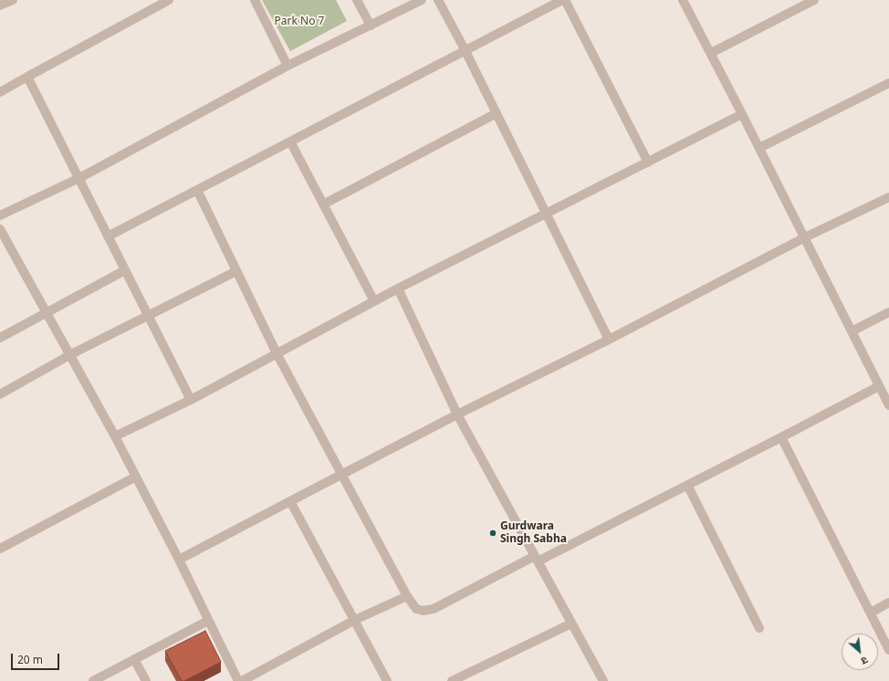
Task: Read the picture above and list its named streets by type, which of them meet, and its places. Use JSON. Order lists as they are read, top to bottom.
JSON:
{
  "parks": ["Park No 7"],
  "places": ["Gurdwara Singh Sabha"],
  "scale_bar": "20 m",
  "north": "bottom right"
}
